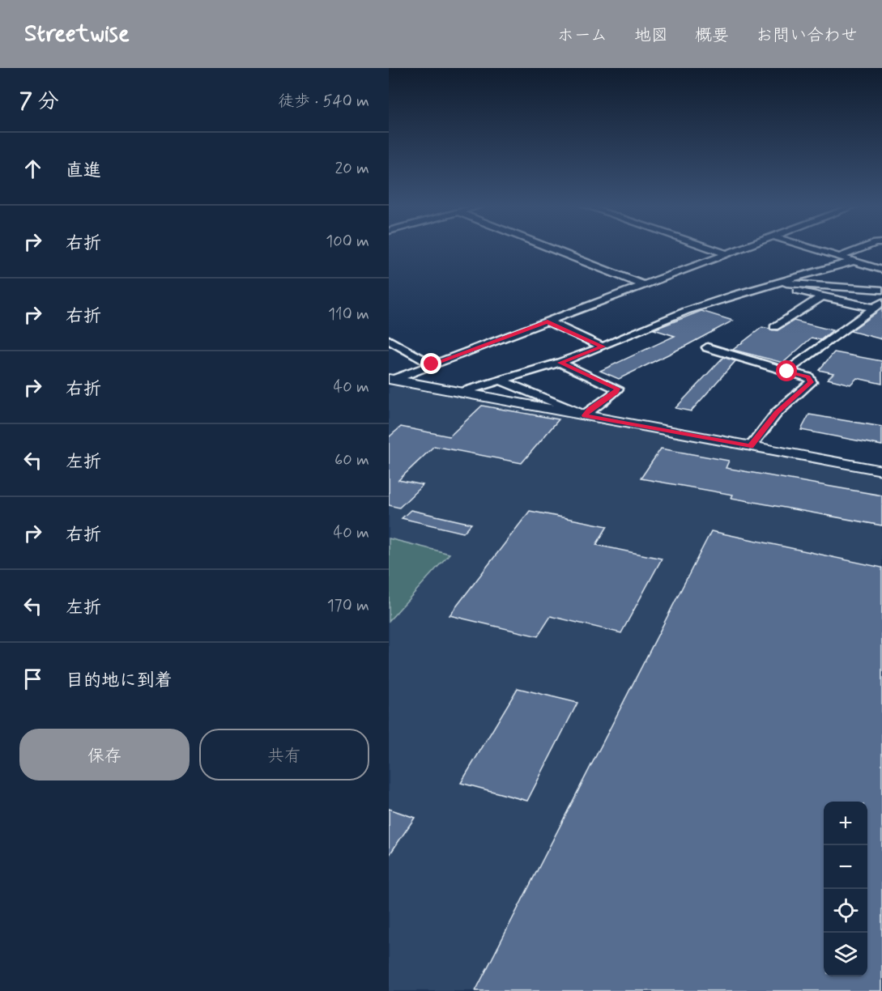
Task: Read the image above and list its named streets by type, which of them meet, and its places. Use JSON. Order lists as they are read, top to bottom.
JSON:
{
  "page": {
    "header": "Streetwise",
    "nav": [
      "ホーム",
      "地図",
      "概要",
      "お問い合わせ"
    ],
    "heading": ["7 分", "徒歩 · 540 m"],
    "list": [
      ["直進", "20 m"],
      ["右折", "100 m"],
      ["右折", "110 m"],
      ["右折", "40 m"],
      ["左折", "60 m"],
      ["右折", "40 m"],
      ["左折", "170 m"],
      "目的地に到着"
    ],
    "buttons": ["保存", "共有"],
    "map_buttons": ["+", "−"]
  }
}
